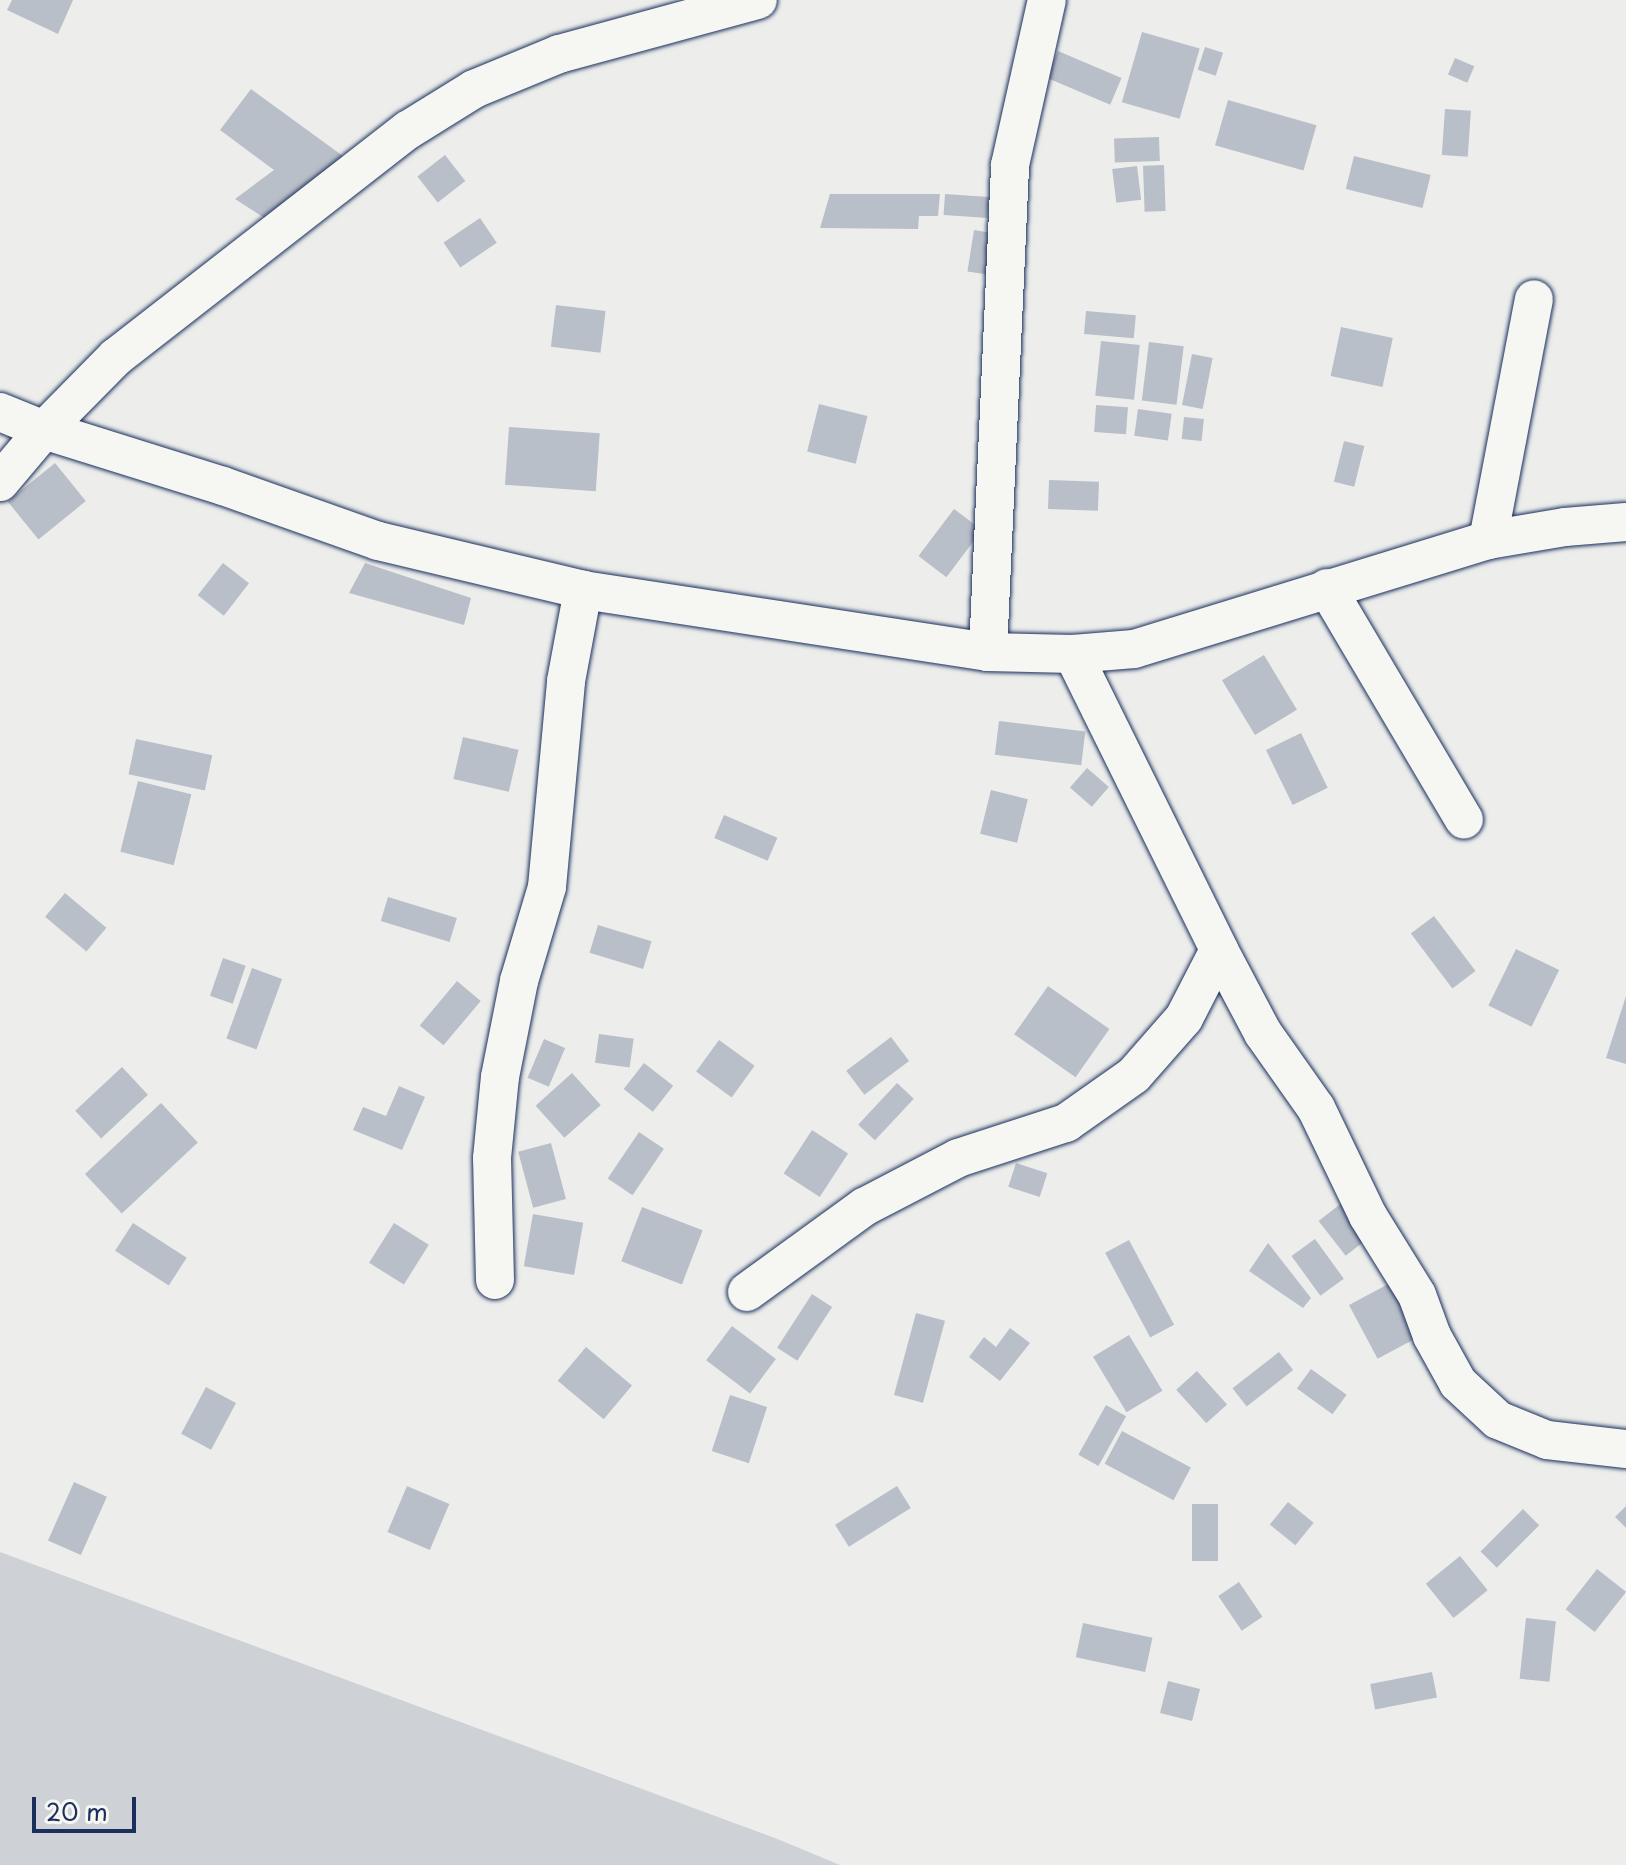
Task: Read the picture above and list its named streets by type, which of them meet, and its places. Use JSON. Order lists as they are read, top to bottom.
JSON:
{
  "scale_bar": "20 m"
}
